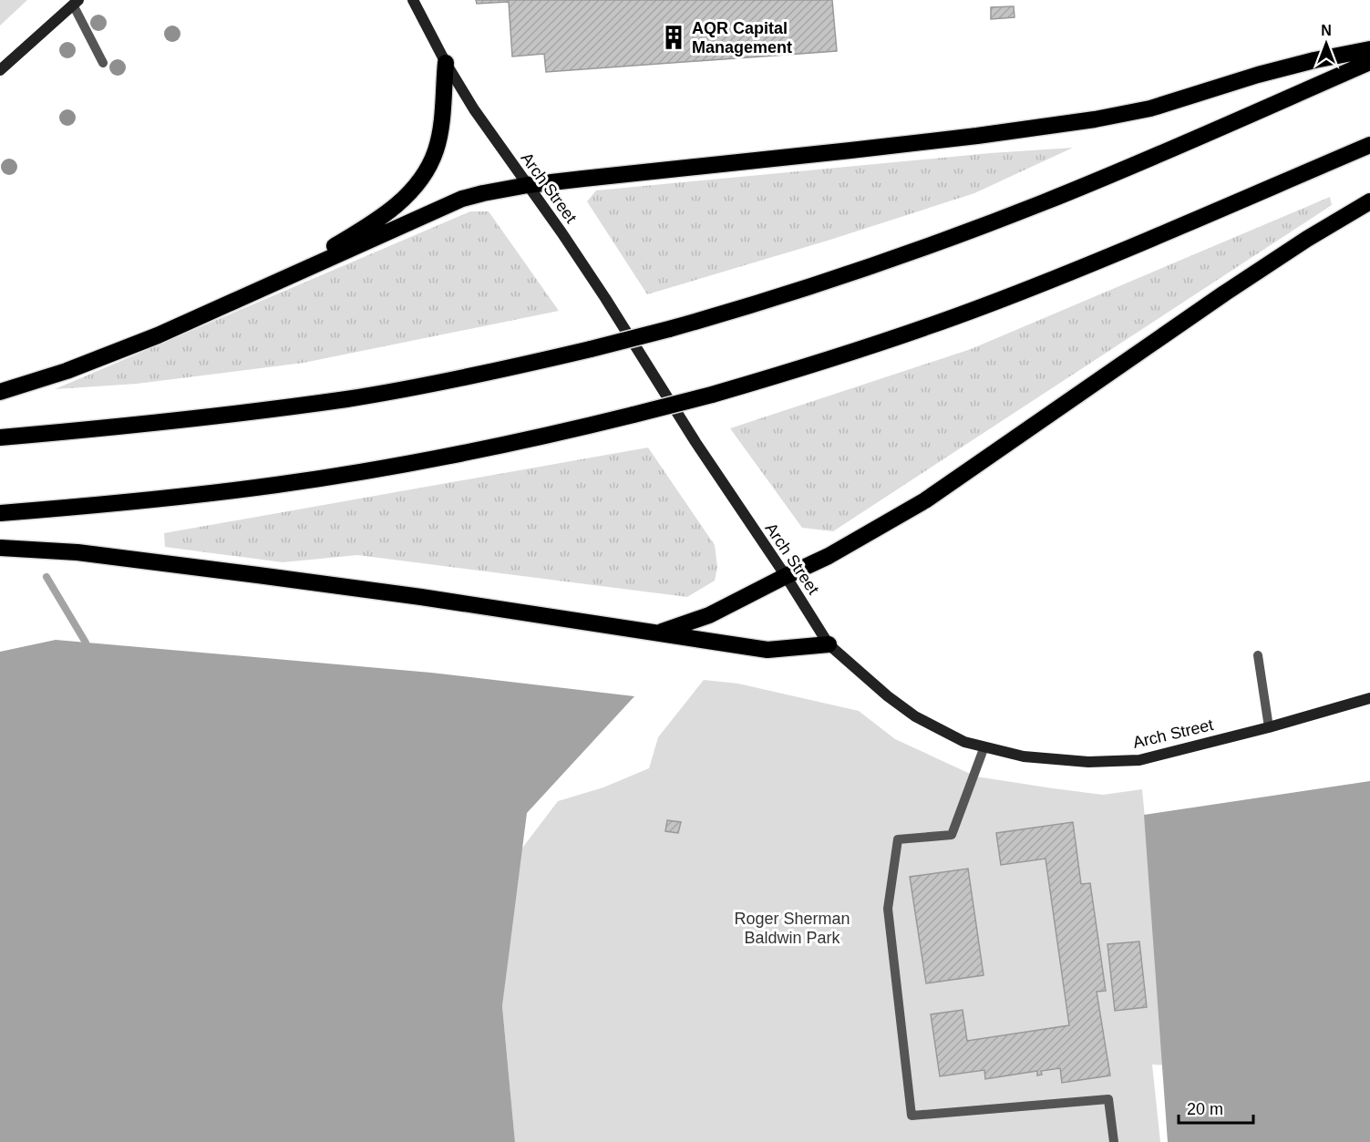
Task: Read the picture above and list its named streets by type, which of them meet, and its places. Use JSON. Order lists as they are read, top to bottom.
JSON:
{
  "streets": {
    "main road": ["Arch Street"]
  },
  "parks": ["Roger Sherman Baldwin Park"],
  "places": {
    "building": ["AQR Capital Management"]
  },
  "scale_bar": "20 m",
  "north": "top"
}
